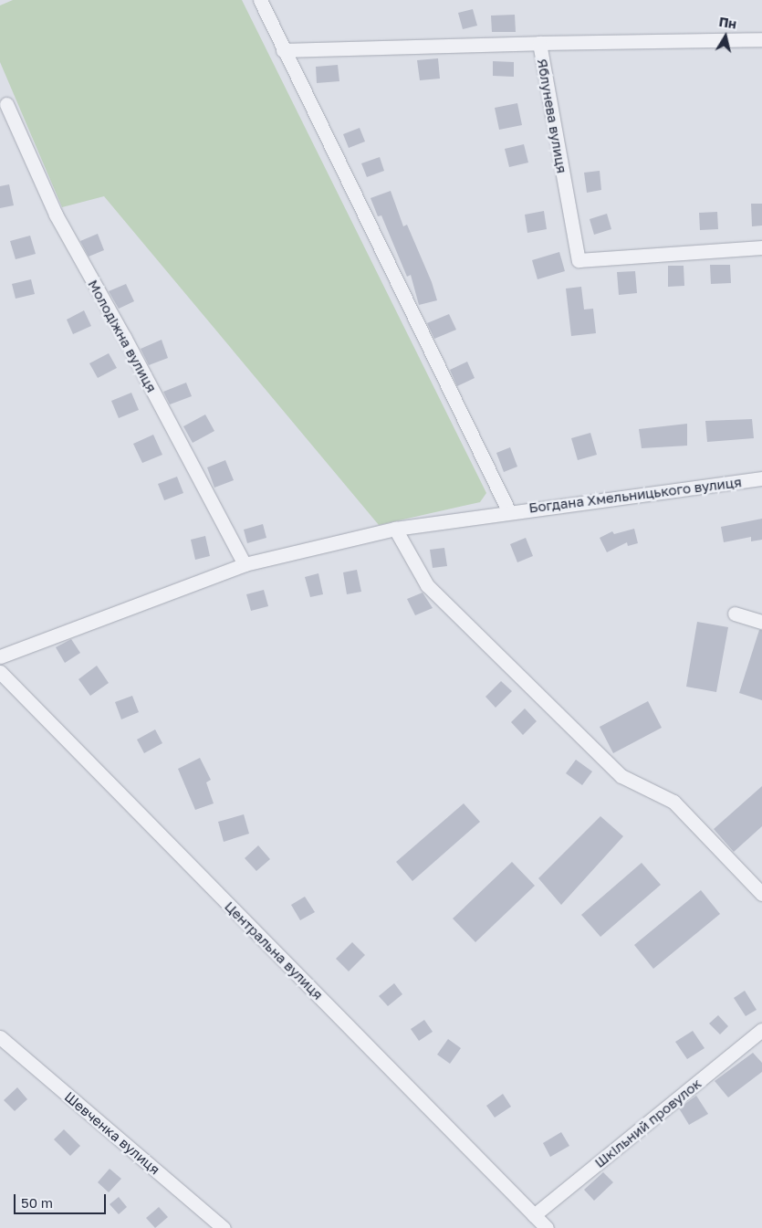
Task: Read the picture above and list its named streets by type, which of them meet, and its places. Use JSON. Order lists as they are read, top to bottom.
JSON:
{
  "streets": {
    "street": [
      "Яблунева вулиця",
      "Молодіжна вулиця",
      "Богдана Хмельницького вулиця",
      "Центральна вулиця",
      "Шкільний провулок",
      "Шевченка вулиця"
    ]
  },
  "crossings": [
    ["Молодіжна вулиця", "Богдана Хмельницького вулиця"],
    ["Центральна вулиця", "Шкільний провулок"]
  ],
  "scale_bar": "50 m",
  "north": "top"
}
